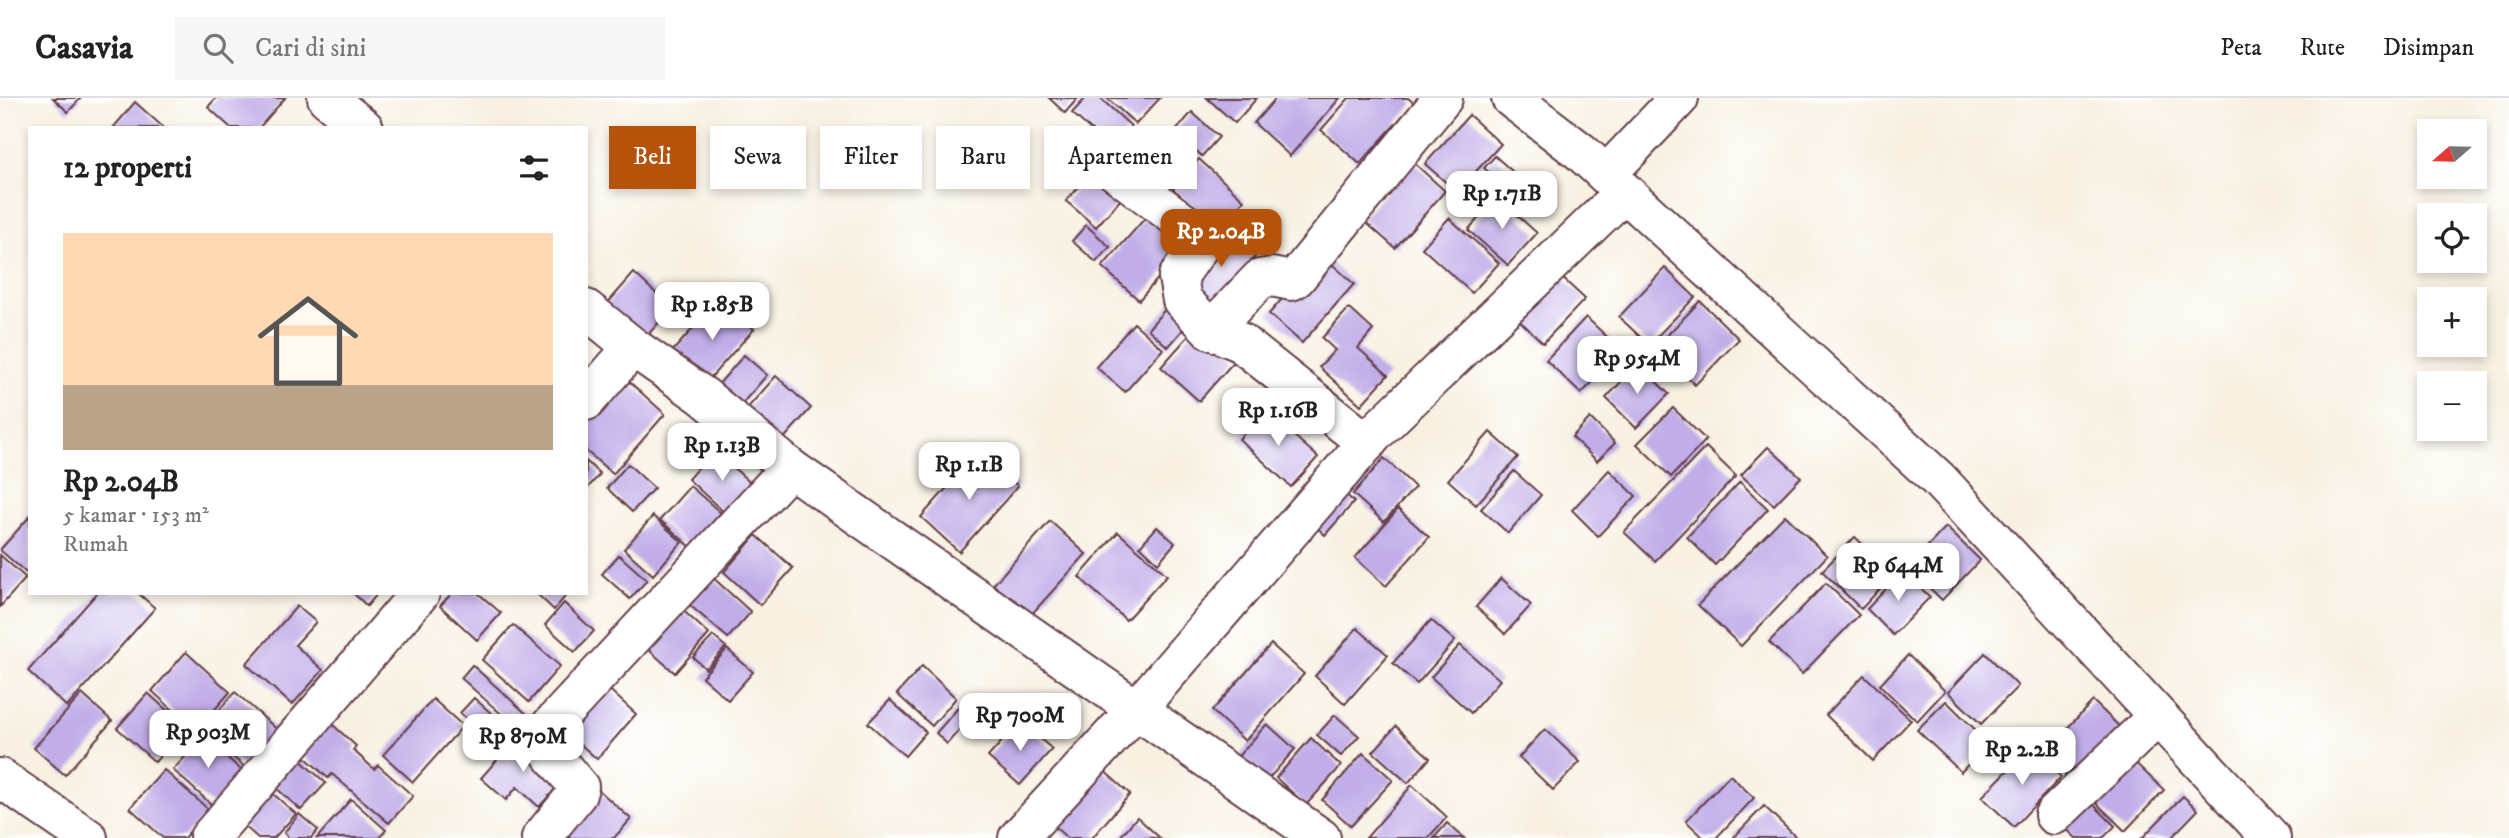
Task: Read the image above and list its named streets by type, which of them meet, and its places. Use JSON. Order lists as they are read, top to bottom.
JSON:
{
  "north": "left",
  "page": {
    "header": "Casavia",
    "search": "Cari di sini",
    "nav": ["Peta", "Rute", "Disimpan"],
    "map_buttons": ["+", "−"],
    "chip": [
      "Beli",
      "Sewa",
      "Filter",
      "Baru",
      "Apartemen"
    ],
    "heading": "12 properti",
    "price": [
      "Rp 1.71B",
      "Rp 2.04B",
      "Rp 1.85B",
      "Rp 954M",
      "Rp 1.16B",
      "Rp 1.13B",
      "Rp 1.1B",
      "Rp 644M",
      "Rp 700M",
      "Rp 903M",
      "Rp 870M",
      "Rp 2.2B"
    ],
    "list": [
      {
        "name": "Rp 2.04B",
        "note": "5 kamar · 153 m² · Rumah"
      }
    ]
  }
}
